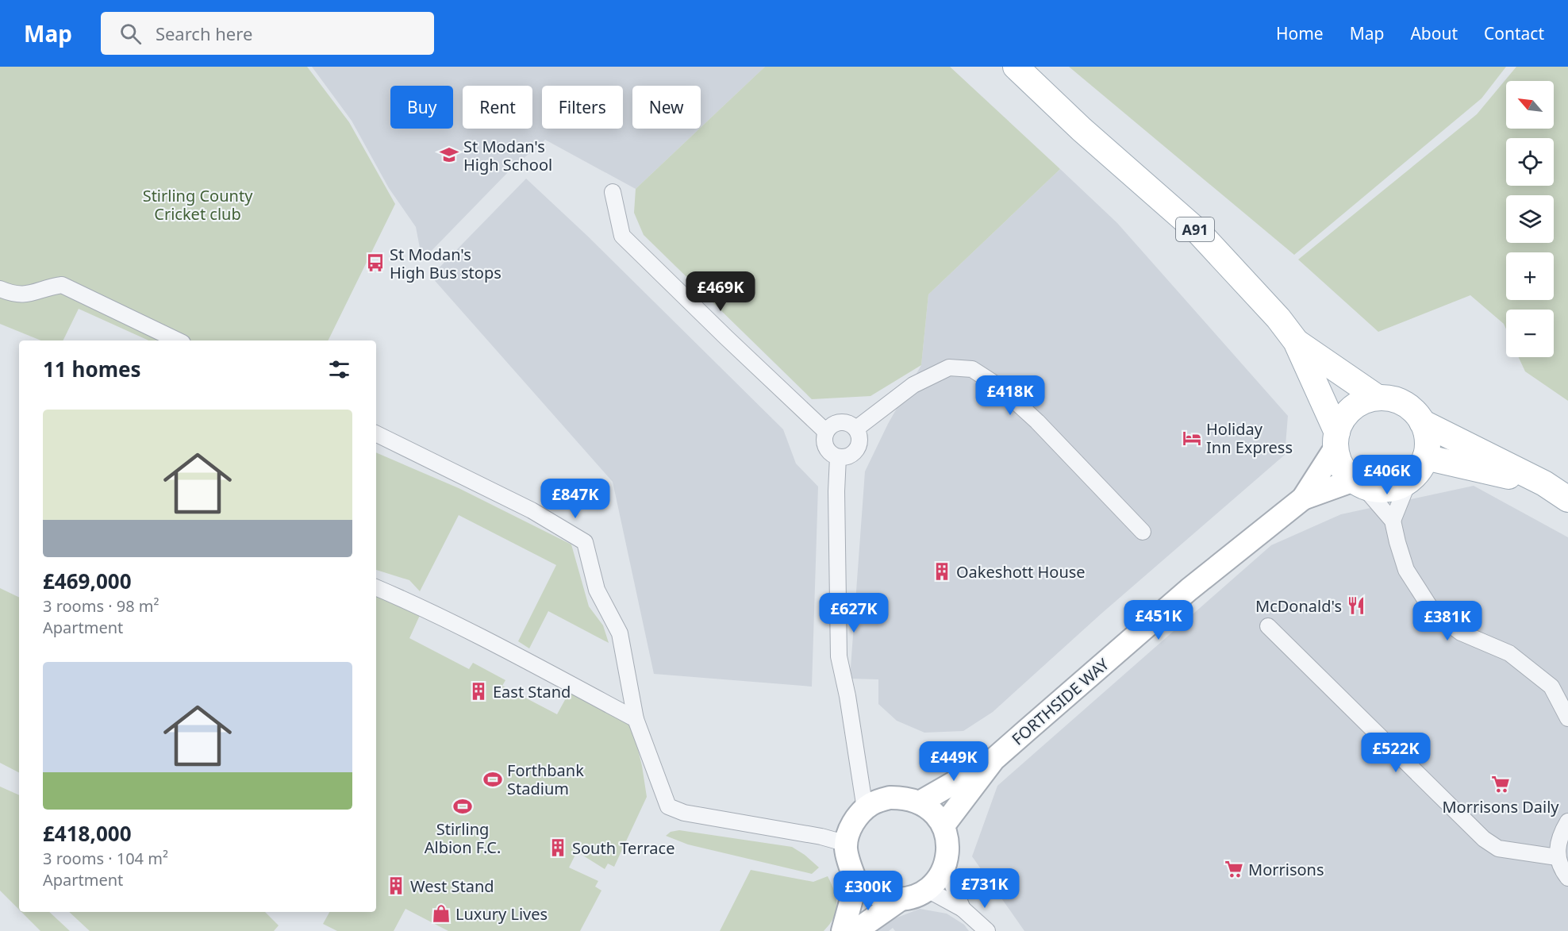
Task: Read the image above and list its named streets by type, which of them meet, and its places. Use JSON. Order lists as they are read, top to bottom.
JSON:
{
  "streets": {
    "main road": ["A91"],
    "street": ["FORTHSIDE WAY"]
  },
  "crossings": [
    ["A91", "FORTHSIDE WAY"]
  ],
  "parks": ["Stirling County Cricket club"],
  "places": {
    "school or university": ["St Modan's High School"],
    "bus stop": ["St Modan's High Bus stops"],
    "hotel": ["Holiday Inn Express"],
    "building": [
      "Oakeshott House",
      "East Stand",
      "South Terrace",
      "West Stand"
    ],
    "restaurant": ["McDonald's"],
    "sports": ["Forthbank Stadium", "Stirling Albion F.C."],
    "supermarket": ["Morrisons Daily", "Morrisons"],
    "shop": ["Luxury Lives"]
  },
  "north": "top left",
  "page": {
    "header": "Map",
    "search": "Search here",
    "nav": [
      "Home",
      "Map",
      "About",
      "Contact"
    ],
    "map_buttons": ["+", "−"],
    "chip": [
      "Buy",
      "Rent",
      "Filters",
      "New"
    ],
    "price": [
      "£469K",
      "£418K",
      "£406K",
      "£847K",
      "£627K",
      "£451K",
      "£381K",
      "£522K",
      "£449K",
      "£731K",
      "£300K"
    ],
    "heading": "11 homes",
    "list": [
      {
        "name": "£469,000",
        "note": "3 rooms · 98 m² · Apartment"
      },
      {
        "name": "£418,000",
        "note": "3 rooms · 104 m² · Apartment"
      }
    ]
  }
}
